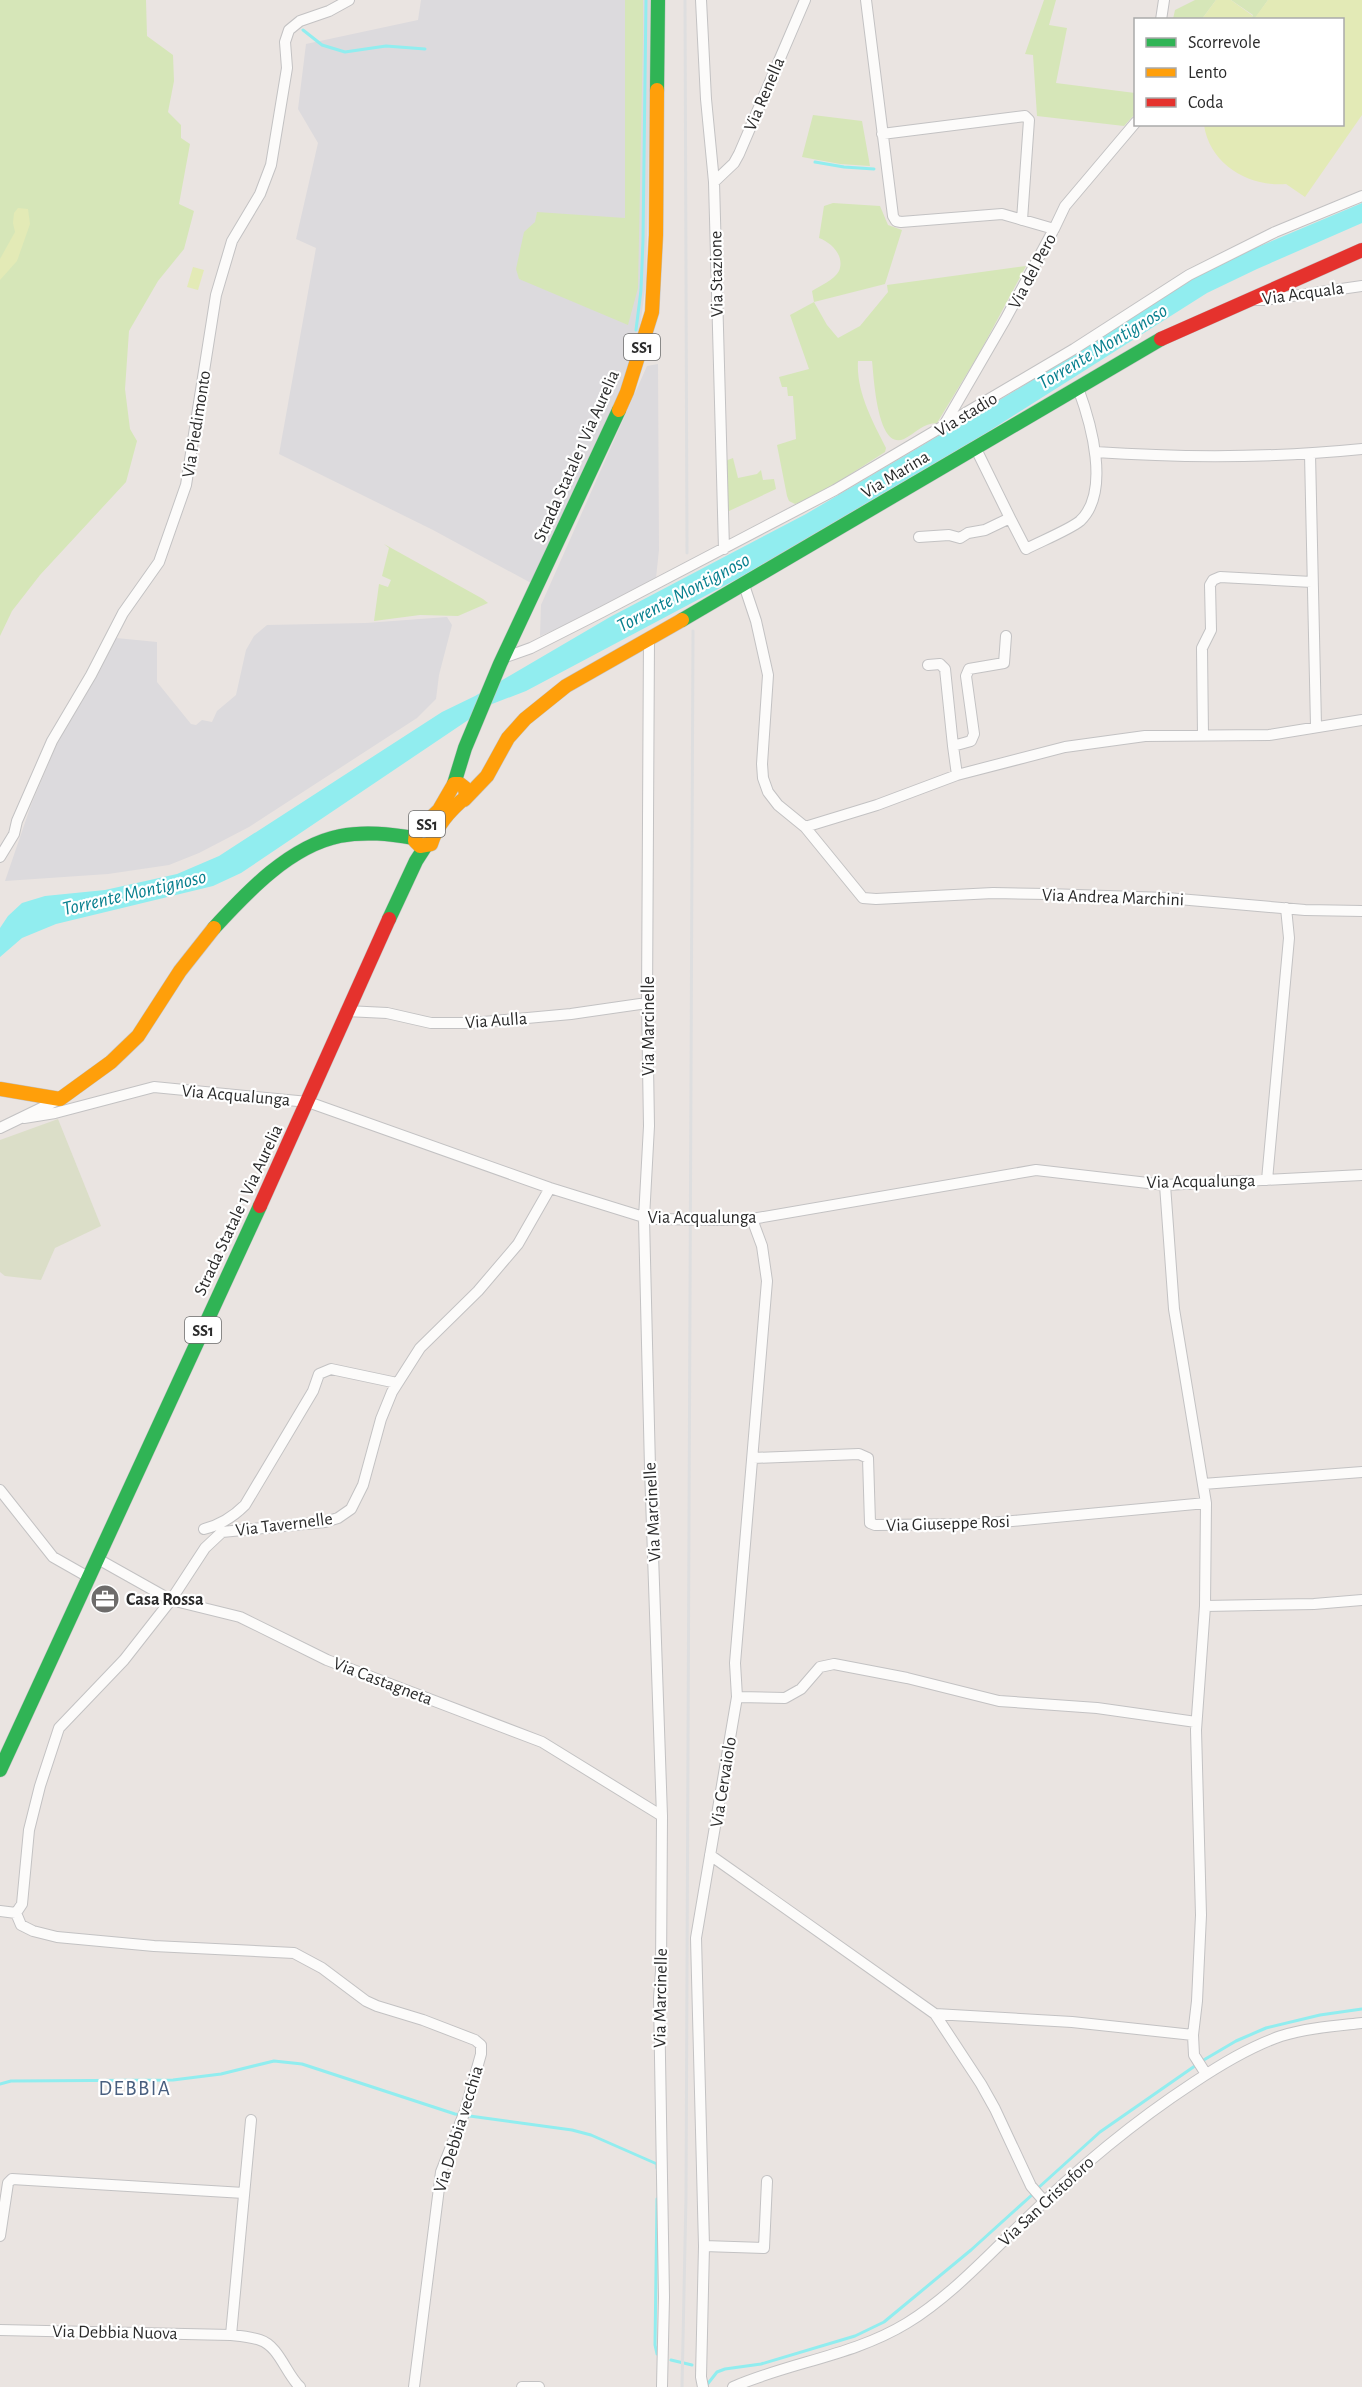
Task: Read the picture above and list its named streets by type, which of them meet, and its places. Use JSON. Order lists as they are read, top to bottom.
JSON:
{
  "streets": {
    "main road": ["SS1", "Strada Statale 1 Via Aurelia", "Via Marina"],
    "street": [
      "Via Renella",
      "Via del Pero",
      "Via Stazione",
      "Via Acquala",
      "Via stadio",
      "Via Piedimonto",
      "Via Andrea Marchini",
      "Via Aulla",
      "Via Marcinelle",
      "Via Acqualunga",
      "Via Giuseppe Rosi",
      "Via Tavernelle",
      "Via Castagneta",
      "Via Cervaiolo",
      "Via Debbia vecchia",
      "Via San Cristoforo",
      "Via Debbia Nuova"
    ]
  },
  "crossings": [
    ["Via Renella", "Via Stazione"],
    ["Via del Pero", "Via stadio"],
    ["Via Stazione", "Via stadio"],
    ["Via Acquala", "Via Marina"],
    ["SS1", "Strada Statale 1 Via Aurelia"],
    ["SS1", "Via Marina"],
    ["Via stadio", "Strada Statale 1 Via Aurelia"],
    ["Strada Statale 1 Via Aurelia", "Via Marina"],
    ["Strada Statale 1 Via Aurelia", "Via Aulla"],
    ["Strada Statale 1 Via Aurelia", "Via Acqualunga"],
    ["Strada Statale 1 Via Aurelia", "Via Castagneta"],
    ["Via Marina", "Via Marcinelle"],
    ["Via Aulla", "Via Marcinelle"],
    ["Via Marcinelle", "Via Acqualunga"],
    ["Via Marcinelle", "Via Castagneta"],
    ["Via Acqualunga", "Via Tavernelle"],
    ["Via Acqualunga", "Via Cervaiolo"],
    ["Via Giuseppe Rosi", "Via Cervaiolo"],
    ["Via Tavernelle", "Via Castagneta"],
    ["Via Tavernelle", "Via Debbia vecchia"]
  ],
  "districts": ["DEBBIA"],
  "water": ["Torrente Montignoso"],
  "places": {
    "office": ["Casa Rossa"]
  },
  "legend": ["Scorrevole", "Lento", "Coda"]
}
